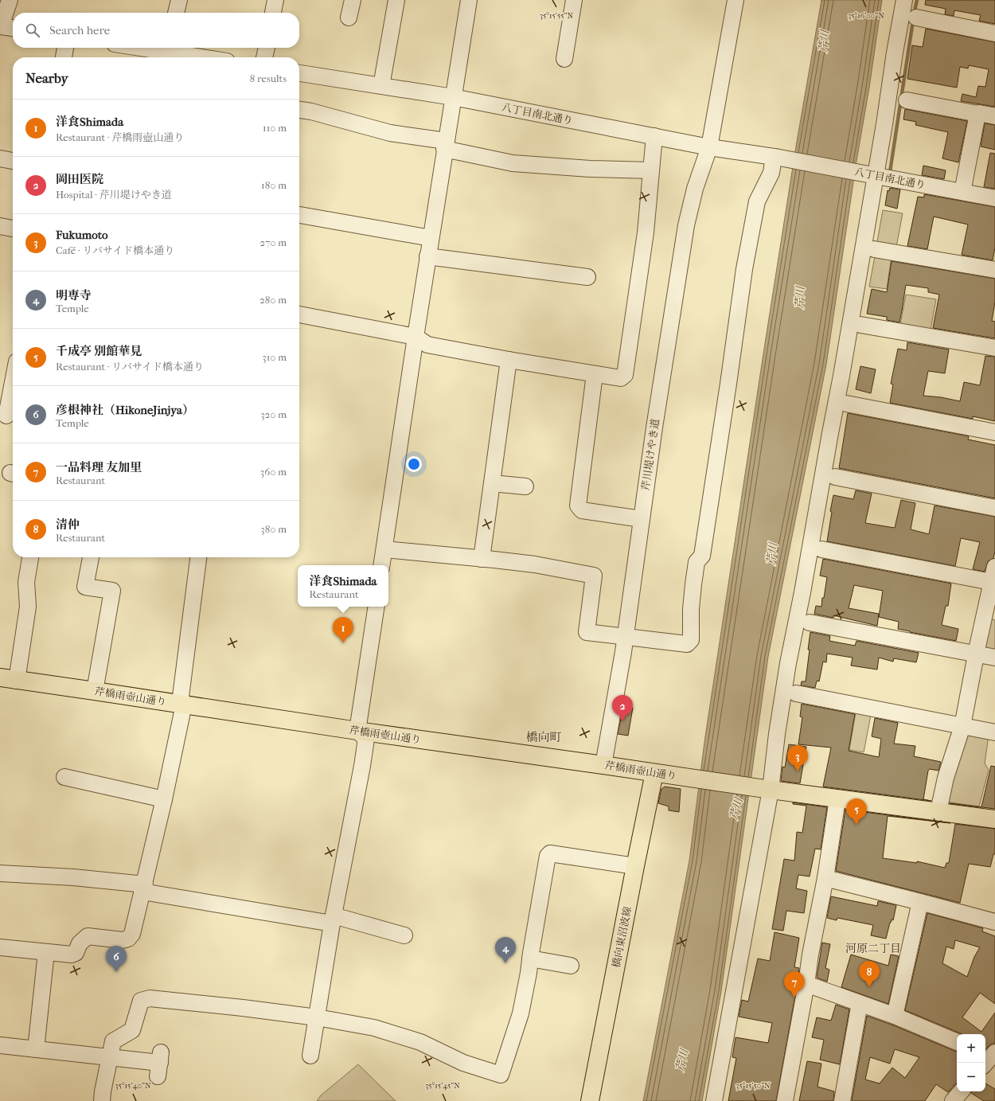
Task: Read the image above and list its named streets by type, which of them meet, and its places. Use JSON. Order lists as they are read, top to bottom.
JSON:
{
  "streets": {
    "main road": ["芹橋雨壺山通り", "橋向東沼波線"],
    "street": ["八丁目南北通り", "芹川堤けやき道"]
  },
  "crossings": [
    ["八丁目南北通り", "芹川堤けやき道"],
    ["芹川堤けやき道", "芹橋雨壺山通り"],
    ["芹橋雨壺山通り", "橋向東沼波線"]
  ],
  "districts": ["橋向町", "河原二丁目"],
  "water": ["芹川"],
  "page": {
    "search": "Search here",
    "heading": ["Nearby", "8 results"],
    "list": [
      {
        "mark": "1",
        "name": "洋食Shimada",
        "note": "Restaurant · 芹橋雨壺山通り",
        "value": "110 m"
      },
      {
        "mark": "2",
        "name": "岡田医院",
        "note": "Hospital · 芹川堤けやき道",
        "value": "180 m"
      },
      {
        "mark": "3",
        "name": "Fukumoto",
        "note": "Café · リバサイド橋本通り",
        "value": "270 m"
      },
      {
        "mark": "4",
        "name": "明専寺",
        "note": "Temple",
        "value": "280 m"
      },
      {
        "mark": "5",
        "name": "千成亭 別館華見",
        "note": "Restaurant · リバサイド橋本通り",
        "value": "310 m"
      },
      {
        "mark": "6",
        "name": "彦根神社（HikoneJinjya）",
        "note": "Temple",
        "value": "320 m"
      },
      {
        "mark": "7",
        "name": "一品料理 友加里",
        "note": "Restaurant",
        "value": "360 m"
      },
      {
        "mark": "8",
        "name": "清仲",
        "note": "Restaurant",
        "value": "380 m"
      }
    ],
    "popup": ["洋食Shimada", "Restaurant"],
    "pins": [
      "1",
      "2",
      "3",
      "5",
      "4",
      "6",
      "8",
      "7"
    ],
    "map_buttons": ["+", "−"]
  },
  "coordinates": [
    "35°15'55\"N",
    "35°16'00\"N",
    "35°15'40\"N",
    "35°15'45\"N",
    "35°15'50\"N"
  ]
}
